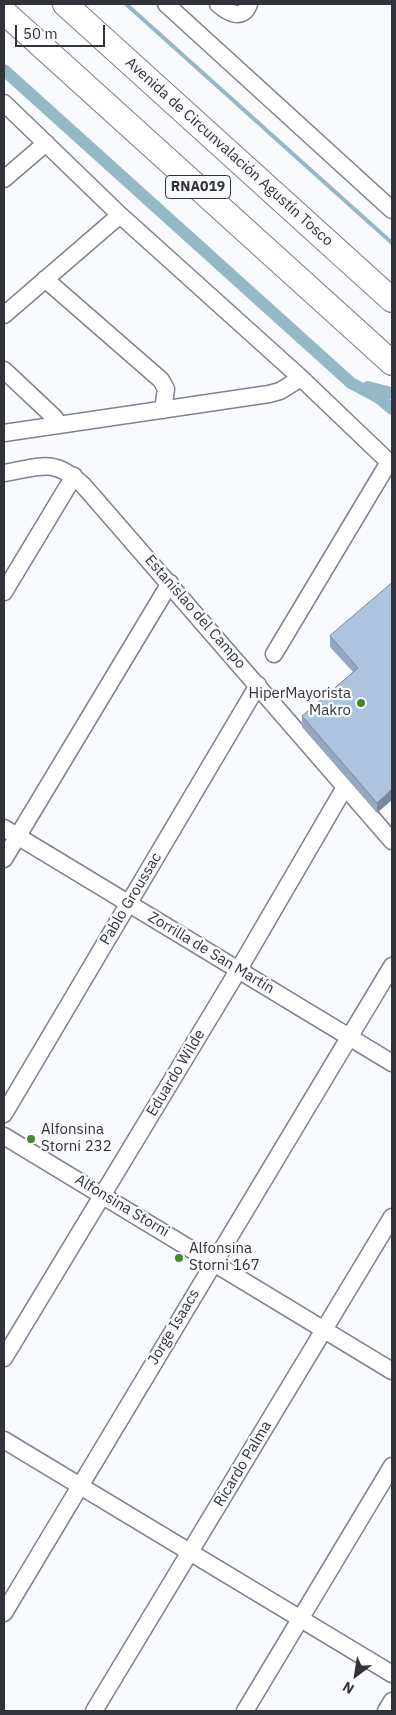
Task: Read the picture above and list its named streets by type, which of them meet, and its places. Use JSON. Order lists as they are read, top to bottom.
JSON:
{
  "streets": {
    "highway": ["Avenida de Circunvalación Agustín Tosco", "RNA019"],
    "street": [
      "Estanislao del Campo",
      "Pablo Groussac",
      "Zorrilla de San Martín",
      "Eduardo Wilde",
      "Alfonsina Storni",
      "Jorge Isaacs",
      "Ricardo Palma"
    ]
  },
  "crossings": [
    ["Estanislao del Campo", "Pablo Groussac"],
    ["Estanislao del Campo", "Eduardo Wilde"],
    ["Pablo Groussac", "Zorrilla de San Martín"],
    ["Zorrilla de San Martín", "Eduardo Wilde"],
    ["Zorrilla de San Martín", "Jorge Isaacs"],
    ["Eduardo Wilde", "Alfonsina Storni"],
    ["Alfonsina Storni", "Jorge Isaacs"],
    ["Alfonsina Storni", "Ricardo Palma"]
  ],
  "places": ["HiperMayorista Makro", "Alfonsina Storni 232", "Alfonsina Storni 167"],
  "scale_bar": "50 m",
  "north": "bottom left"
}
